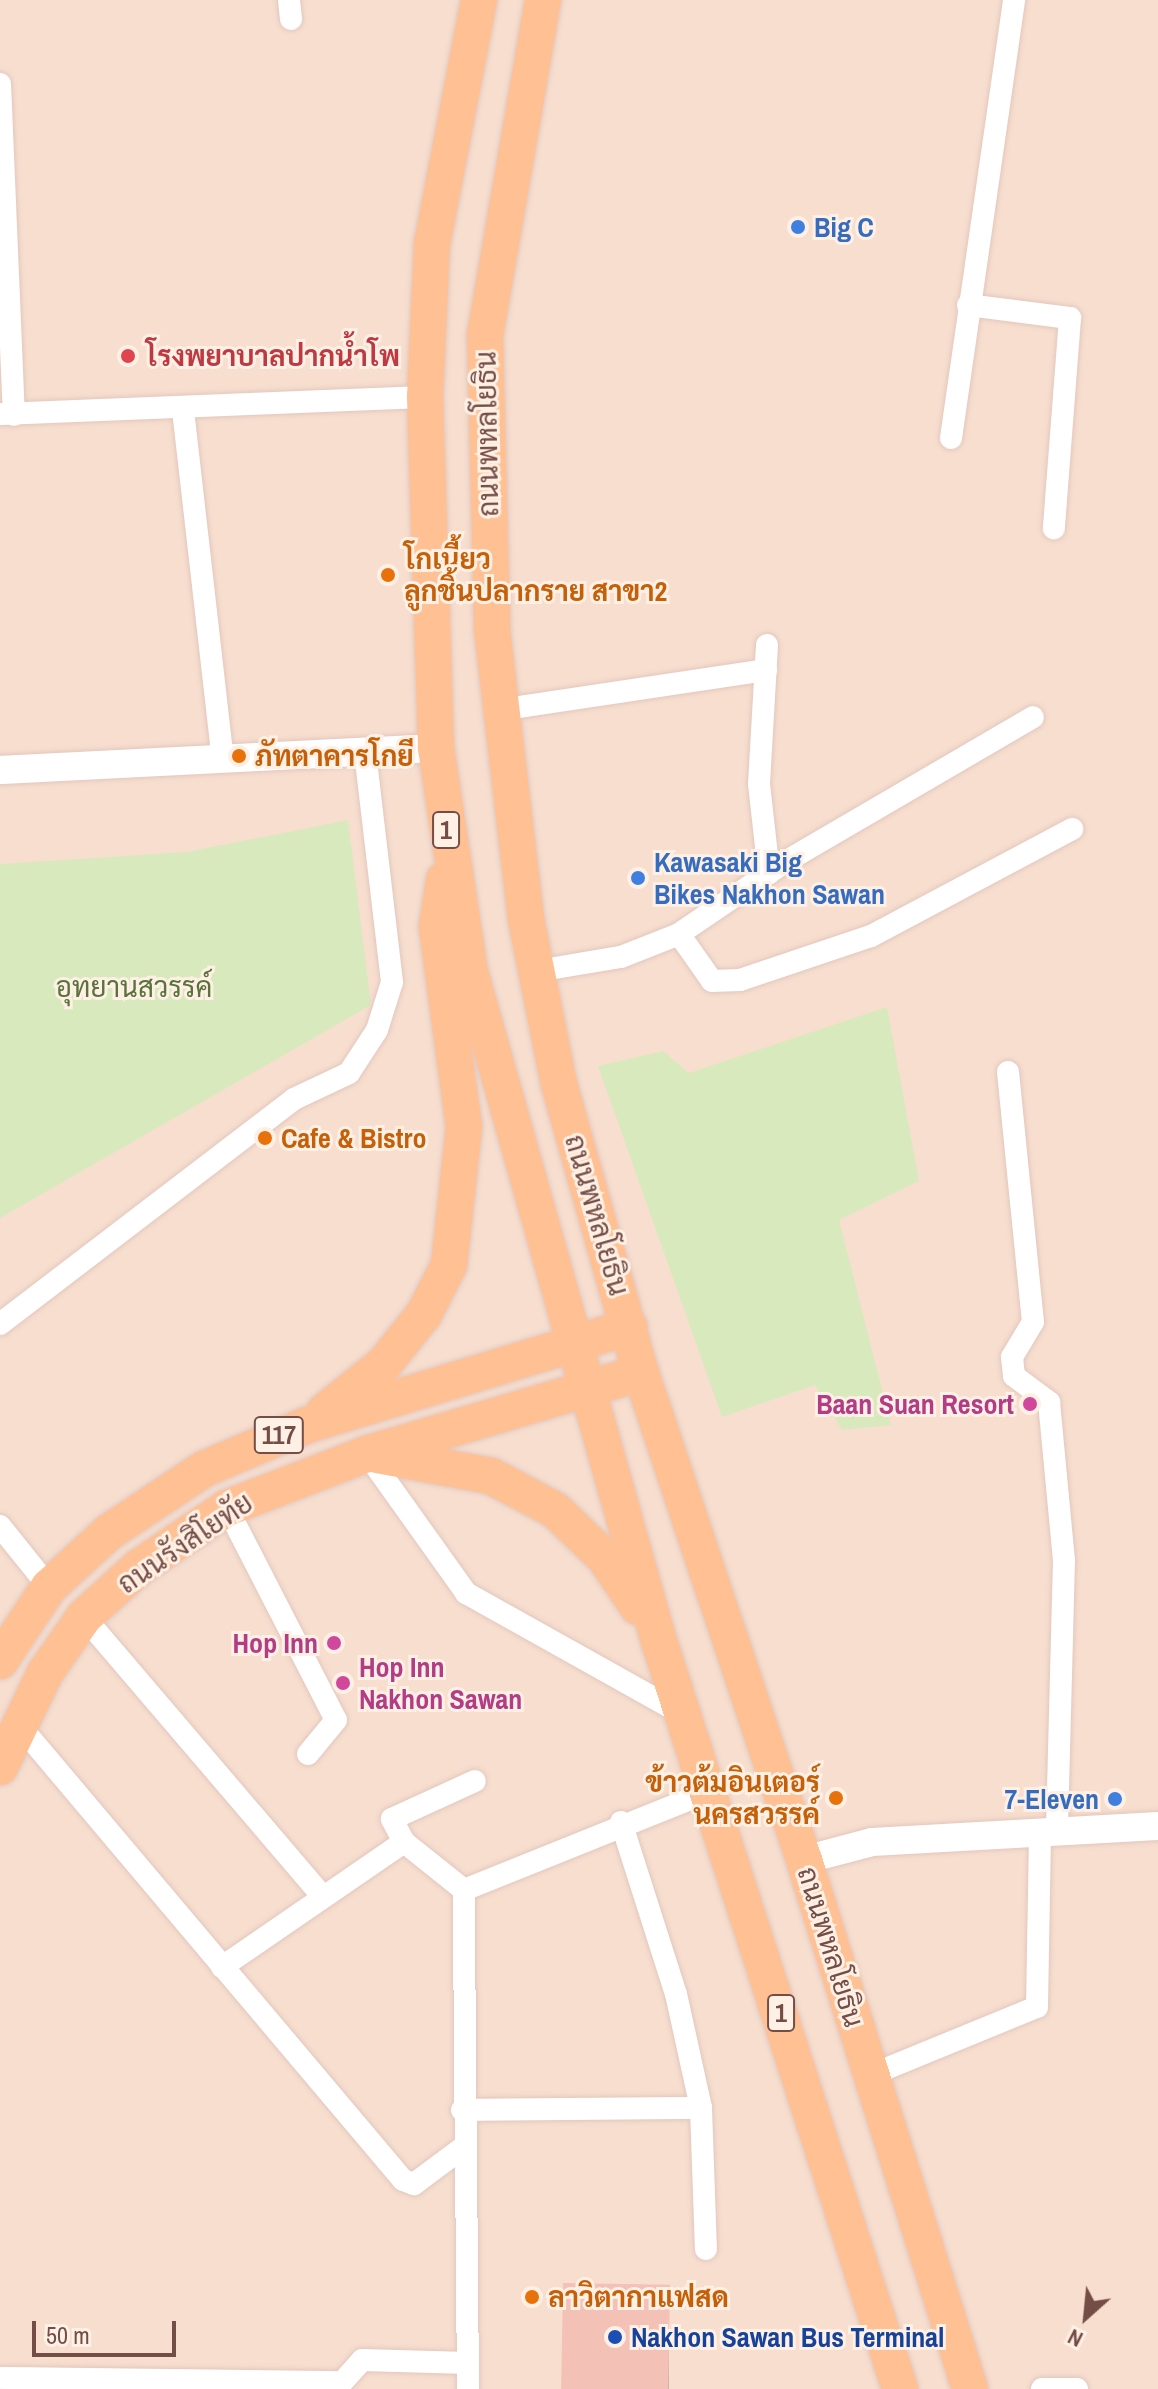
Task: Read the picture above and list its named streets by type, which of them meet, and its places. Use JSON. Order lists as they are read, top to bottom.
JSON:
{
  "streets": {
    "main road": [
      "ถนนพหลโยธิน",
      "1",
      "117",
      "ถนนรังสิโยทัย"
    ]
  },
  "crossings": [
    ["ถนนพหลโยธิน", "ถนนรังสิโยทัย"]
  ],
  "parks": ["อุทยานสวรรค์"],
  "places": [
    "Big C",
    "โรงพยาบาลปากน้ำโพ",
    "โกเนี้ยว ลูกชิ้นปลากราย สาขา2",
    "ภัทตาคารโกยี",
    "Kawasaki Big Bikes Nakhon Sawan",
    "Cafe & Bistro",
    "Baan Suan Resort",
    "Hop Inn",
    "Hop Inn Nakhon Sawan",
    "ข้าวต้มอินเตอร์ นครสวรรค์",
    "7-Eleven",
    "ลาวิตากาแฟสด",
    "Nakhon Sawan Bus Terminal"
  ],
  "scale_bar": "50 m",
  "north": "bottom left"
}
